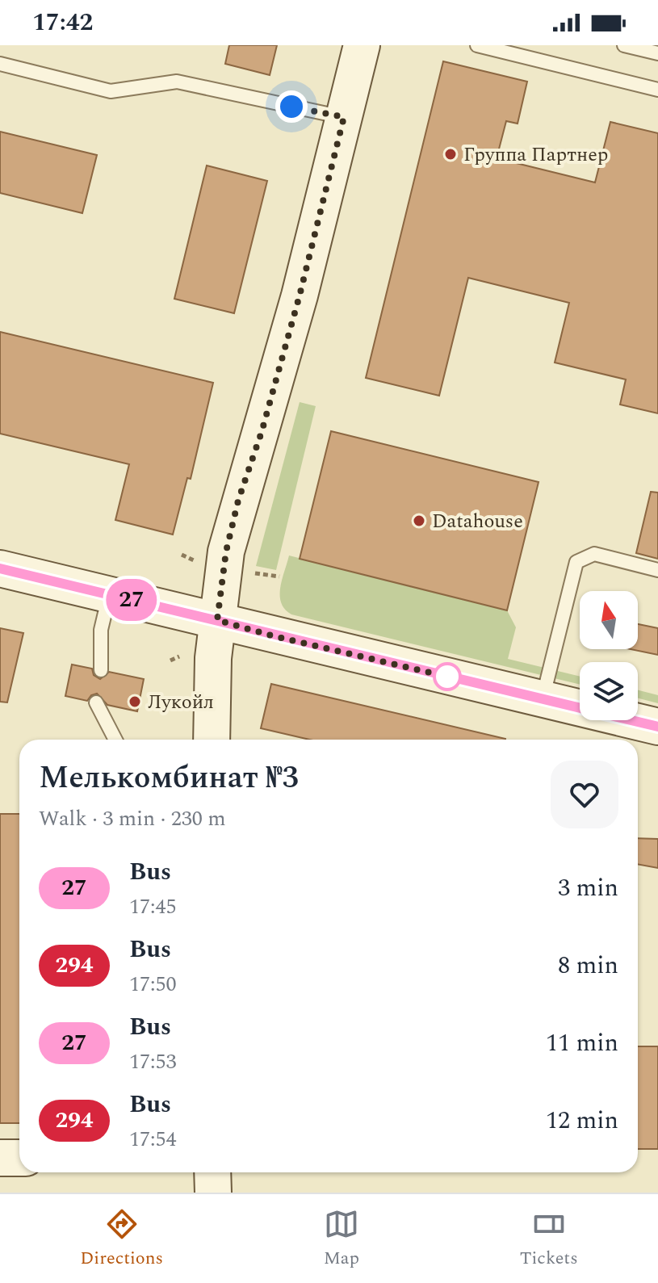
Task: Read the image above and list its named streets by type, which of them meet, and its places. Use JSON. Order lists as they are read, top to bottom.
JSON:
{
  "places": ["Группа Партнер", "Datahouse", "Лукойл"],
  "lines": ["bus line 27"],
  "north": "top",
  "page": {
    "status": "17:42",
    "on_map": "27",
    "heading": ["Мелькомбинат №3", "Walk · 3 min · 230 m"],
    "list": [
      {
        "mark": "27",
        "name": "Bus",
        "note": "17:45",
        "value": "3 min"
      },
      {
        "mark": "294",
        "name": "Bus",
        "note": "17:50",
        "value": "8 min"
      },
      {
        "mark": "27",
        "name": "Bus",
        "note": "17:53",
        "value": "11 min"
      },
      {
        "mark": "294",
        "name": "Bus",
        "note": "17:54",
        "value": "12 min"
      }
    ],
    "tabs": ["Directions", "Map", "Tickets"]
  }
}
